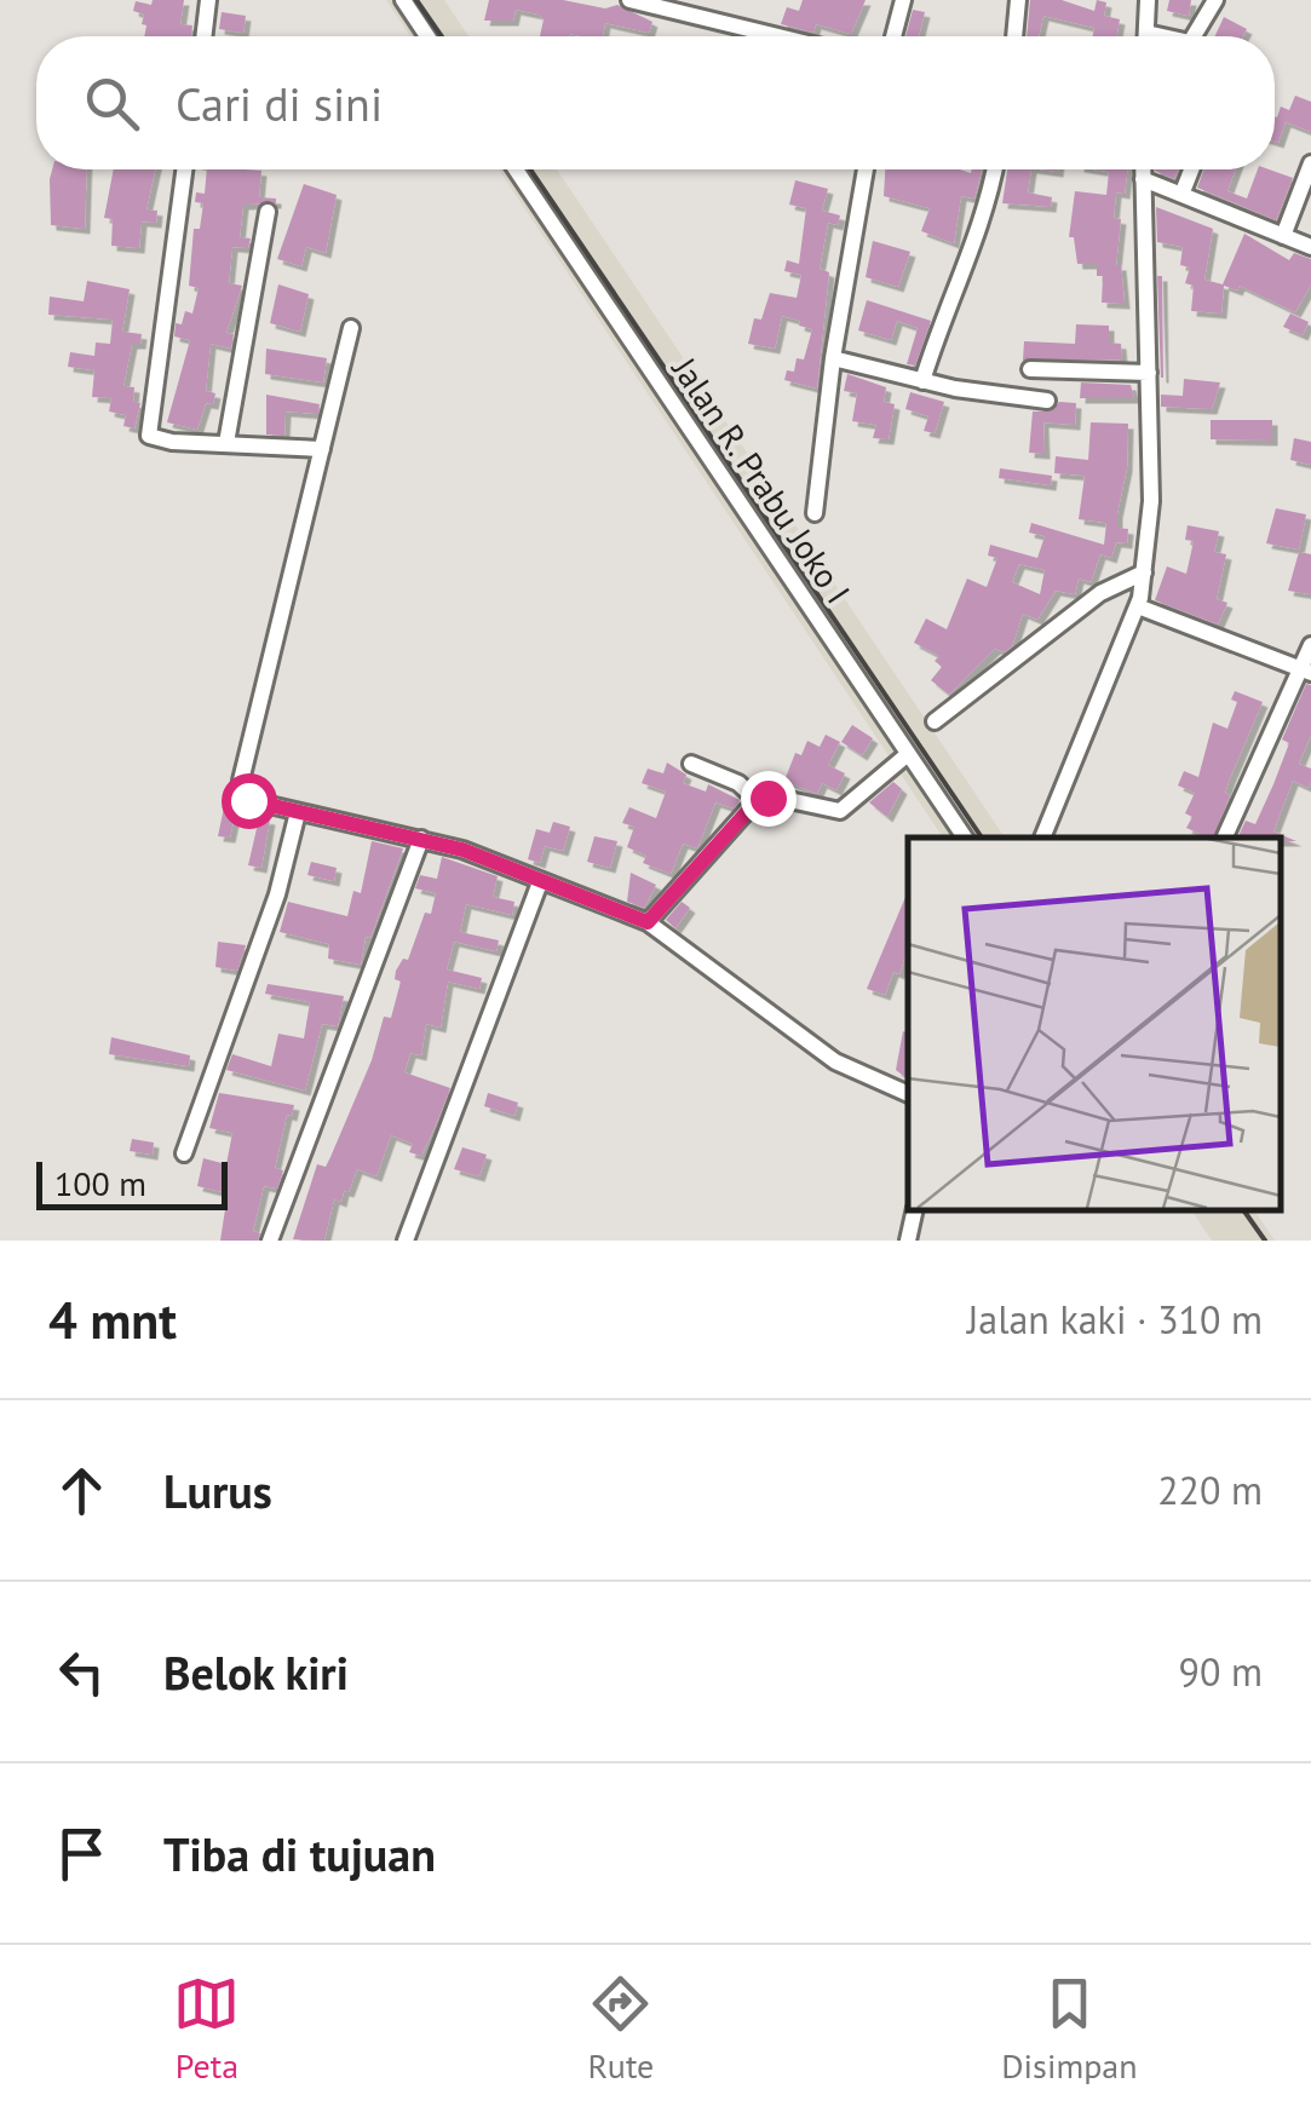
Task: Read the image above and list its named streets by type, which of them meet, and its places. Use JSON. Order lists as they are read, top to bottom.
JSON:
{
  "streets": {
    "street": ["Jalan R. Prabu Joko I"]
  },
  "scale_bar": "100 m",
  "page": {
    "search": "Cari di sini",
    "scale": "100 m",
    "heading": ["4 mnt", "Jalan kaki · 310 m"],
    "list": [
      ["Lurus", "220 m"],
      ["Belok kiri", "90 m"],
      "Tiba di tujuan"
    ],
    "nav": ["Peta", "Rute", "Disimpan"]
  }
}
